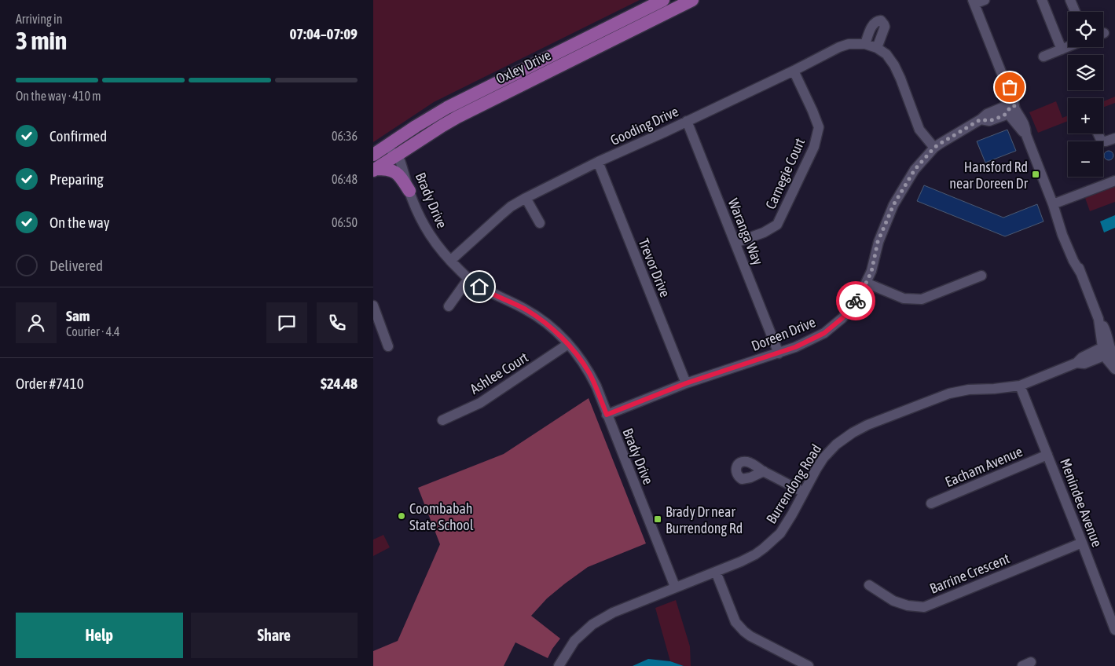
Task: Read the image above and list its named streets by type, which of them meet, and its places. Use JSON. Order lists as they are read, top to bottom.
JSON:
{
  "streets": {
    "main road": ["Oxley Drive"],
    "street": [
      "Gooding Drive",
      "Carnegie Court",
      "Brady Drive",
      "Waranga Way",
      "Trevor Drive",
      "Doreen Drive",
      "Ashlee Court",
      "Eacham Avenue",
      "Burrendong Road",
      "Menindee Avenue",
      "Barrine Crescent"
    ]
  },
  "crossings": [
    ["Oxley Drive", "Brady Drive"],
    ["Gooding Drive", "Carnegie Court"],
    ["Gooding Drive", "Brady Drive"],
    ["Gooding Drive", "Waranga Way"],
    ["Gooding Drive", "Trevor Drive"],
    ["Gooding Drive", "Doreen Drive"],
    ["Carnegie Court", "Waranga Way"],
    ["Brady Drive", "Doreen Drive"],
    ["Brady Drive", "Ashlee Court"],
    ["Brady Drive", "Burrendong Road"],
    ["Waranga Way", "Doreen Drive"],
    ["Trevor Drive", "Doreen Drive"],
    ["Eacham Avenue", "Menindee Avenue"],
    ["Burrendong Road", "Menindee Avenue"],
    ["Menindee Avenue", "Barrine Crescent"]
  ],
  "places": {
    "transit": ["Hansford Rd near Doreen Dr", "Brady Dr near Burrendong Rd"],
    "other": ["Coombabah State School"]
  },
  "page": {
    "heading": ["3 min", "Arriving in", "07:04–07:09"],
    "panel": [
      "Sam",
      "Courier · 4.4",
      "Order #7410",
      "$24.48"
    ],
    "map_buttons": ["+", "−"],
    "bar": "On the way · 410 m",
    "list": [
      ["Confirmed", "06:36"],
      ["Preparing", "06:48"],
      ["On the way", "06:50"],
      "Delivered"
    ],
    "buttons": ["Help", "Share"]
  }
}
